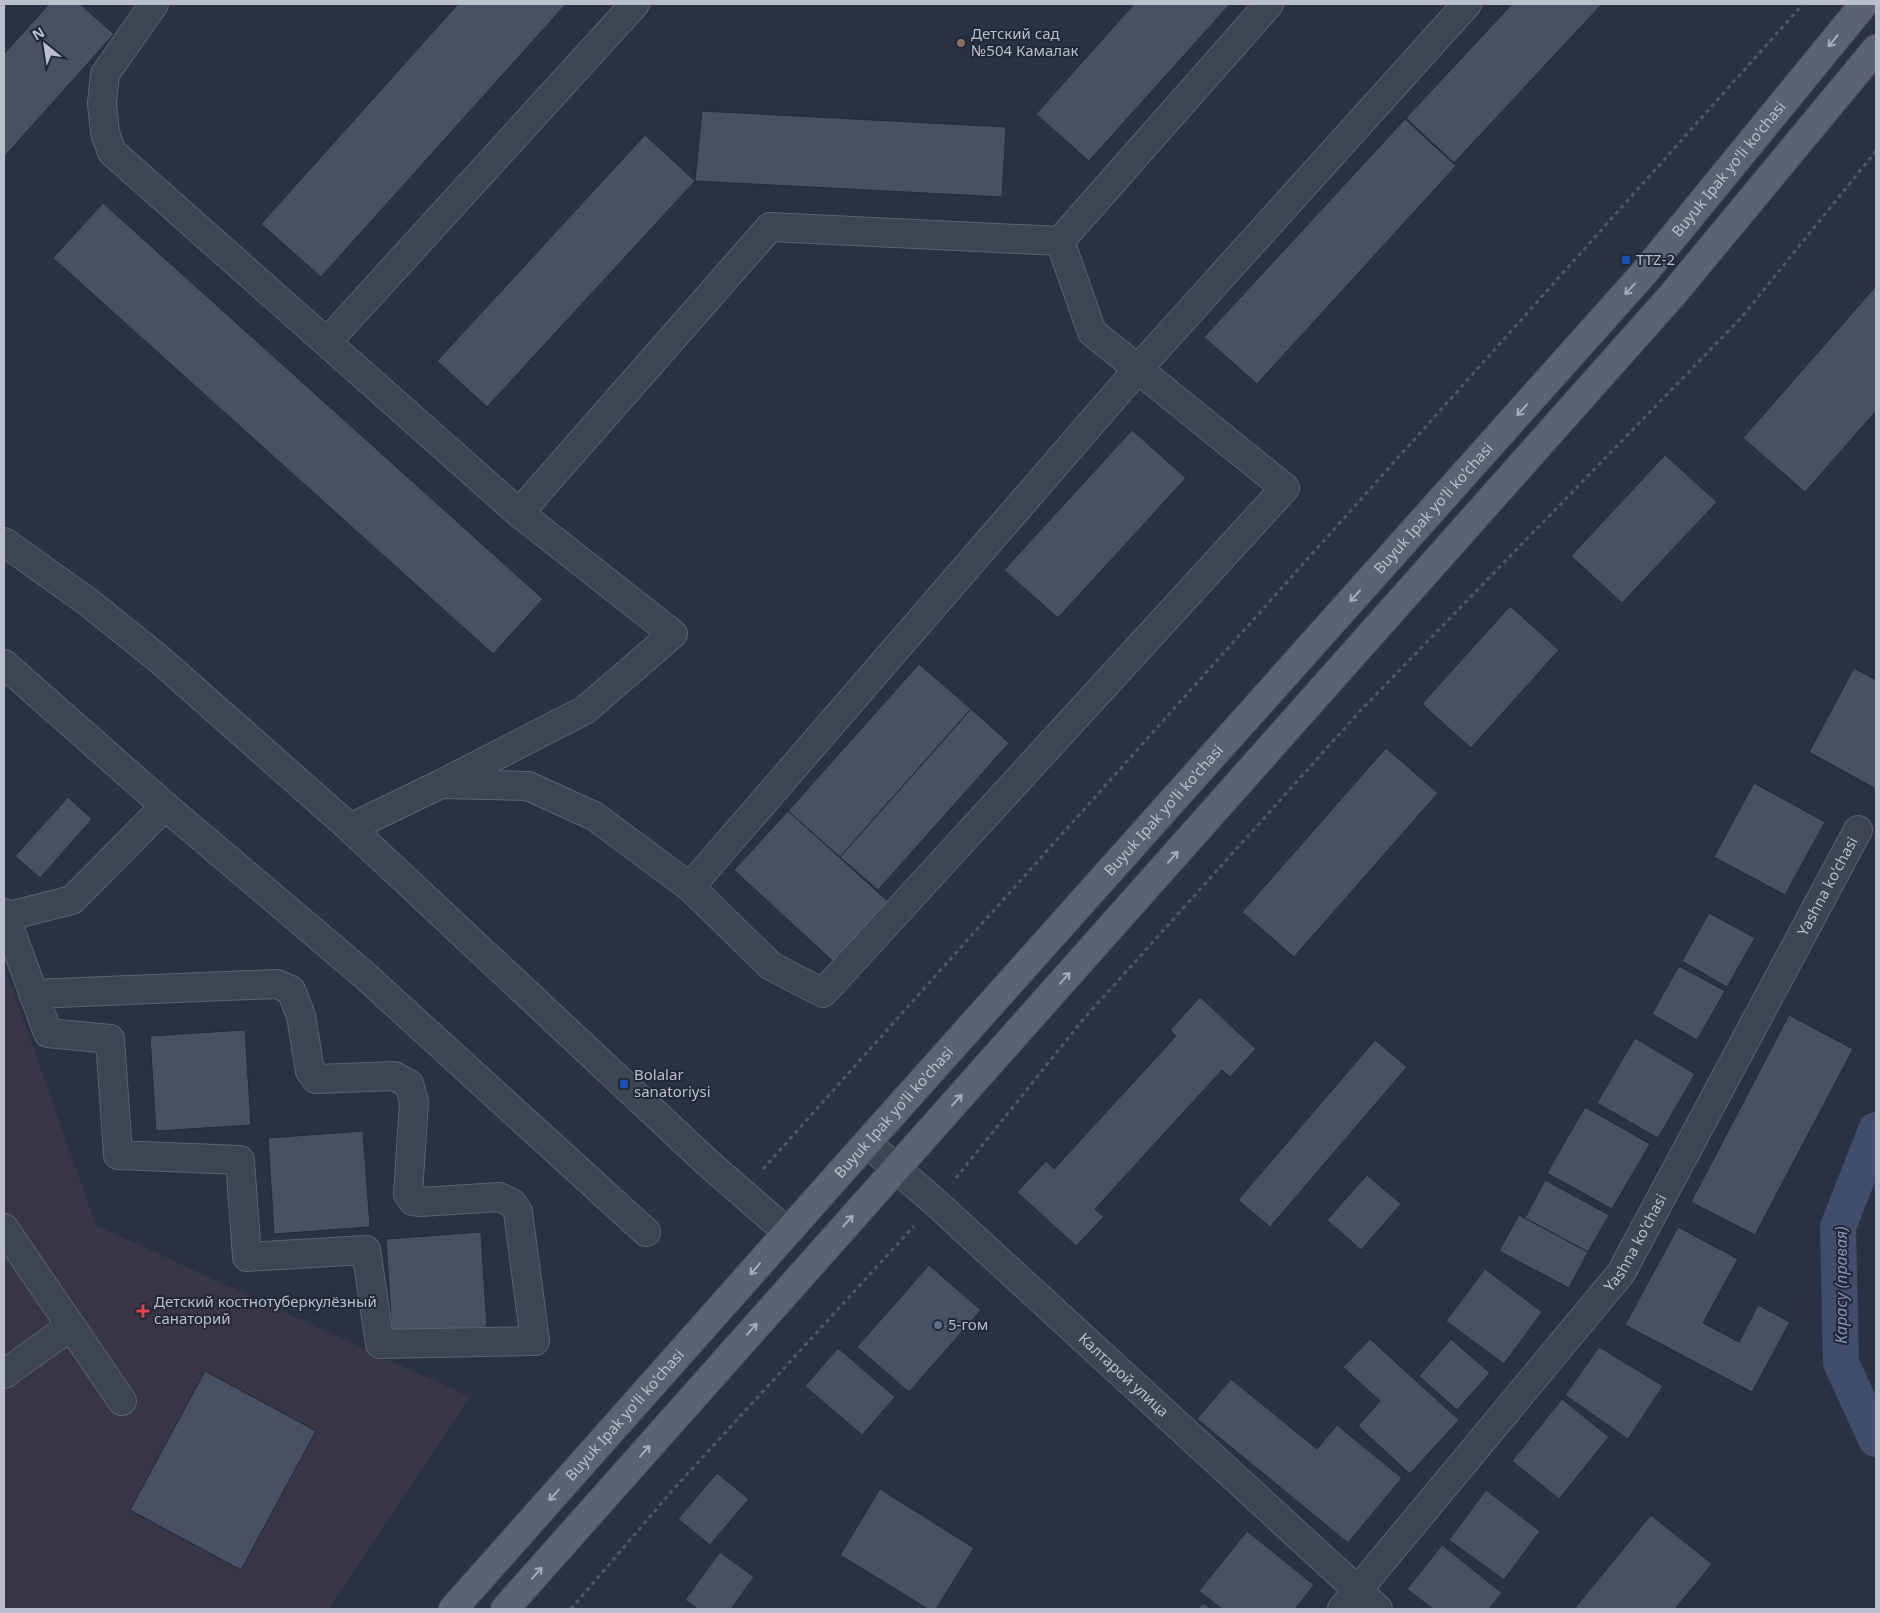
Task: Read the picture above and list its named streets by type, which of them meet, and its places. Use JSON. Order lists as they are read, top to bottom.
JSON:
{
  "streets": {
    "main road": ["Buyuk Ipak yo'li ko'chasi"],
    "street": ["Yashna ko'chasi", "Калтарой улица"]
  },
  "crossings": [
    ["Buyuk Ipak yo'li ko'chasi", "Калтарой улица"],
    ["Yashna ko'chasi", "Калтарой улица"]
  ],
  "water": ["Карасу (правая)"],
  "places": {
    "other": ["Детский сад №504 Камалак", "5-гом"],
    "transit": ["TTZ-2", "Bolalar sanatoriysi"],
    "health": ["Детский костнотуберкулёзный санаторий"]
  },
  "north": "top left"
}
